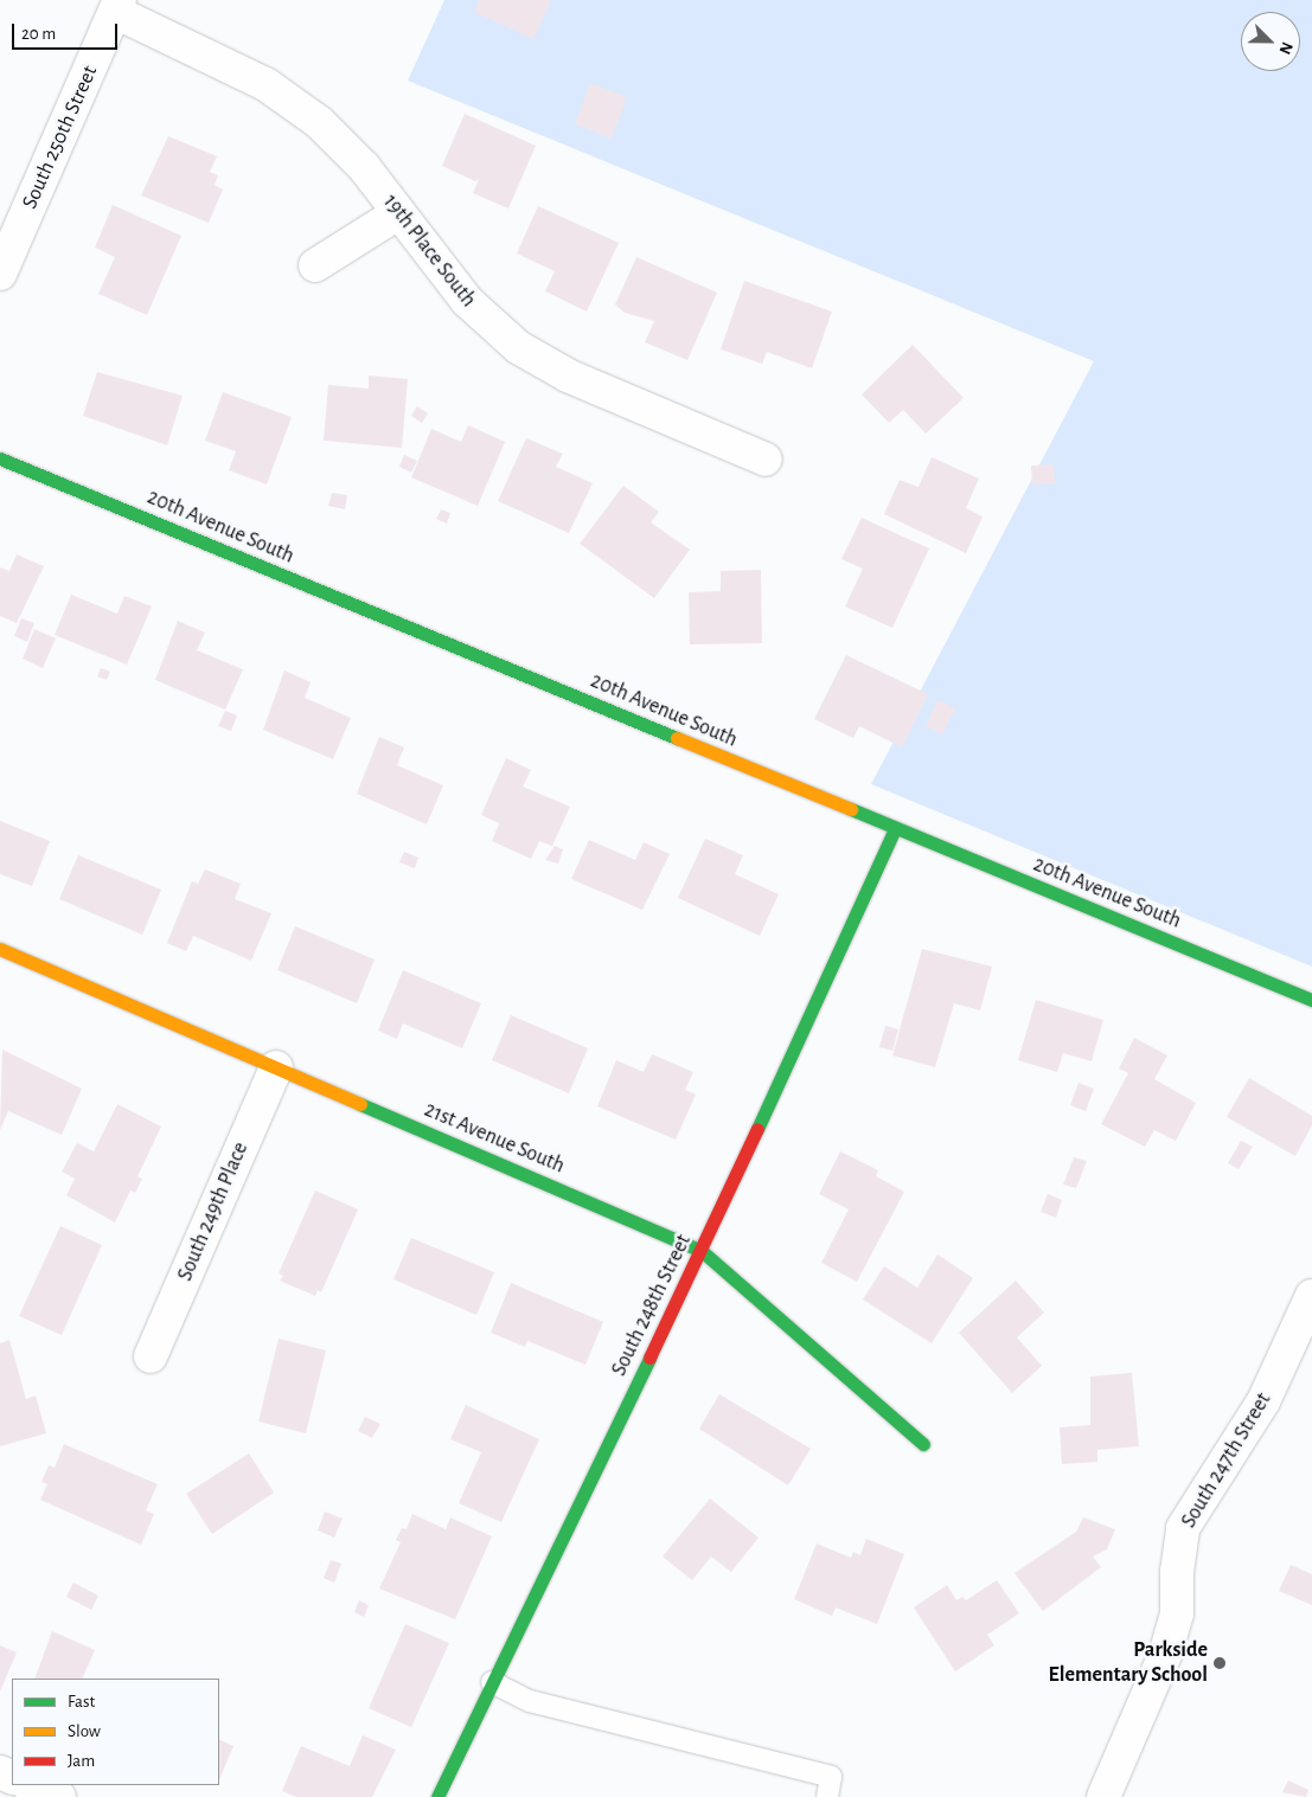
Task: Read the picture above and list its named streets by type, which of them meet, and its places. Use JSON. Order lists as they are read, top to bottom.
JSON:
{
  "streets": {
    "street": [
      "South 250th Street",
      "19th Place South",
      "20th Avenue South",
      "21st Avenue South",
      "South 249th Place",
      "South 248th Street",
      "South 247th Street"
    ]
  },
  "crossings": [
    ["South 250th Street", "19th Place South"],
    ["20th Avenue South", "South 248th Street"],
    ["21st Avenue South", "South 249th Place"],
    ["21st Avenue South", "South 248th Street"]
  ],
  "places": ["Parkside Elementary School"],
  "legend": ["Fast", "Slow", "Jam"],
  "scale_bar": "20 m",
  "north": "bottom right"
}
